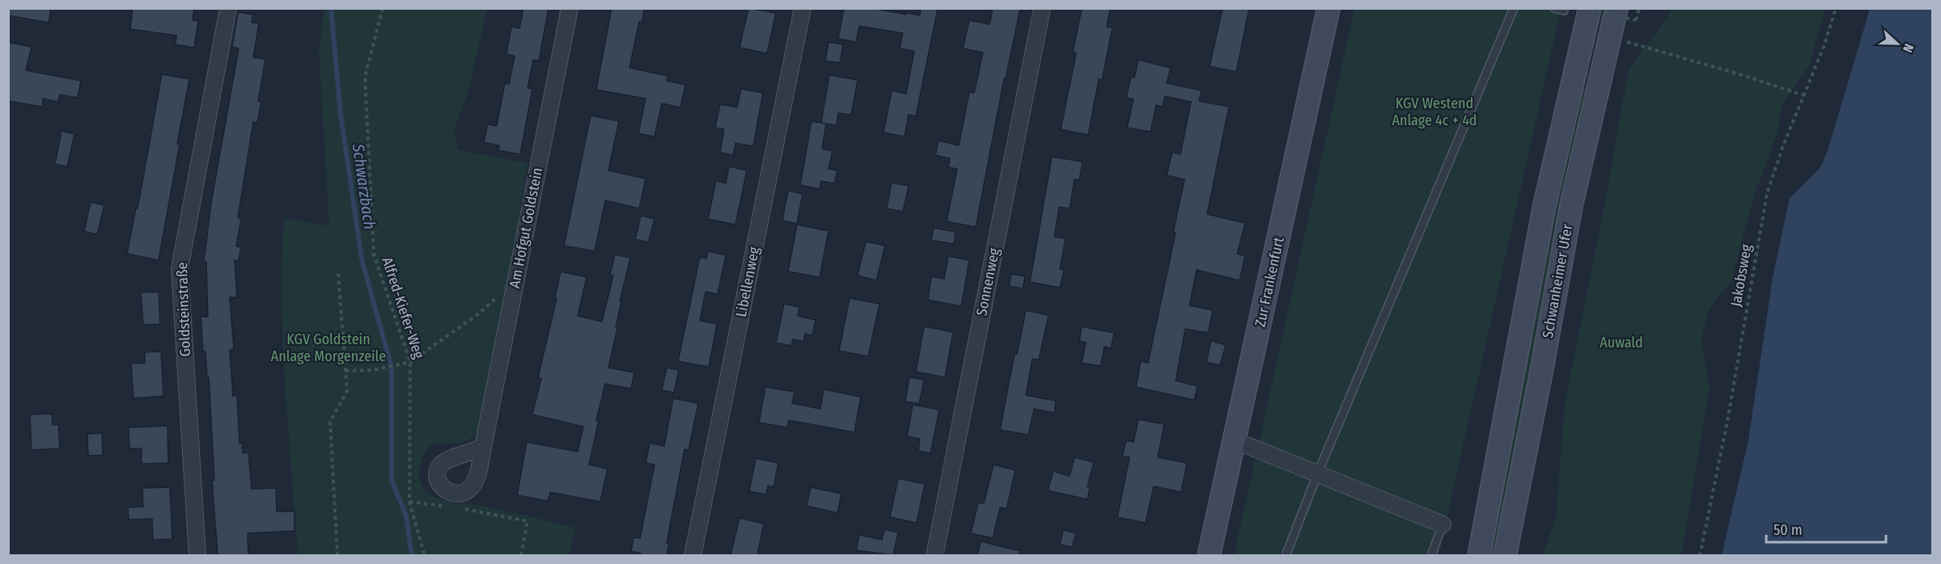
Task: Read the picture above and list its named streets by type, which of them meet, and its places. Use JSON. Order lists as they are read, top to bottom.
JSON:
{
  "streets": {
    "main road": ["Schwanheimer Ufer", "Zur Frankenfurt"],
    "street": [
      "Am Hofgut Goldstein",
      "Libellenweg",
      "Sonnenweg",
      "Goldsteinstraße"
    ],
    "path": ["Jakobsweg", "Alfred-Kiefer-Weg"]
  },
  "water": ["Schwarzbach"],
  "parks": ["KGV Westend Anlage 4c + 4d", "KGV Goldstein Anlage Morgenzeile", "Auwald"],
  "scale_bar": "50 m",
  "north": "right"
}
